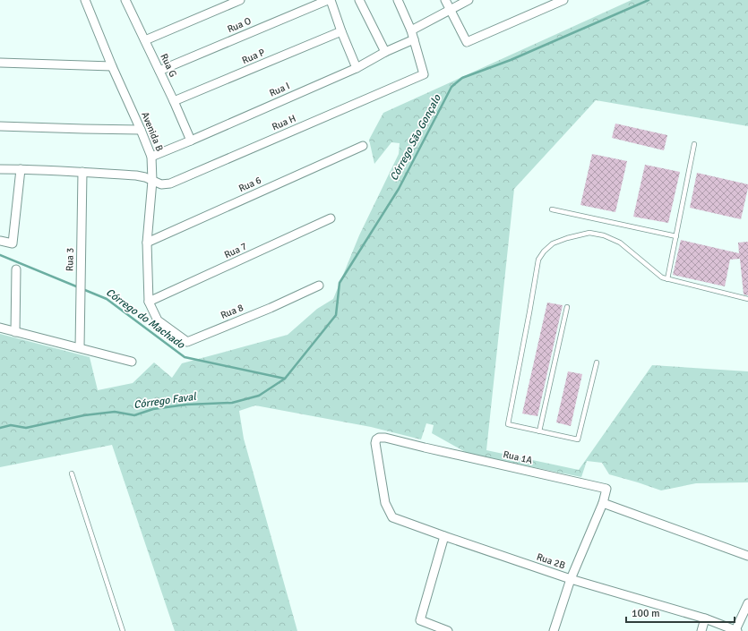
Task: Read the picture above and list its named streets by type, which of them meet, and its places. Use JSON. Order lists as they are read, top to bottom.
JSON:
{
  "streets": {
    "street": [
      "Rua O",
      "Rua P",
      "Rua G",
      "Rua I",
      "Rua H",
      "Avenida B",
      "Rua 6",
      "Rua 7",
      "Rua 3",
      "Rua 8",
      "Rua 1A",
      "Rua 2B"
    ]
  },
  "crossings": [
    ["Rua O", "Rua G"],
    ["Rua P", "Rua G"],
    ["Rua G", "Rua I"],
    ["Rua I", "Rua H"],
    ["Rua I", "Avenida B"],
    ["Rua H", "Avenida B"],
    ["Rua H", "Rua 3"],
    ["Avenida B", "Rua 6"],
    ["Avenida B", "Rua 7"],
    ["Avenida B", "Rua 8"],
    ["Rua 1A", "Rua 2B"]
  ],
  "water": ["Córrego São Gonçalo", "Córrego do Machado", "Córrego Faval"],
  "scale_bar": "100 m"
}
